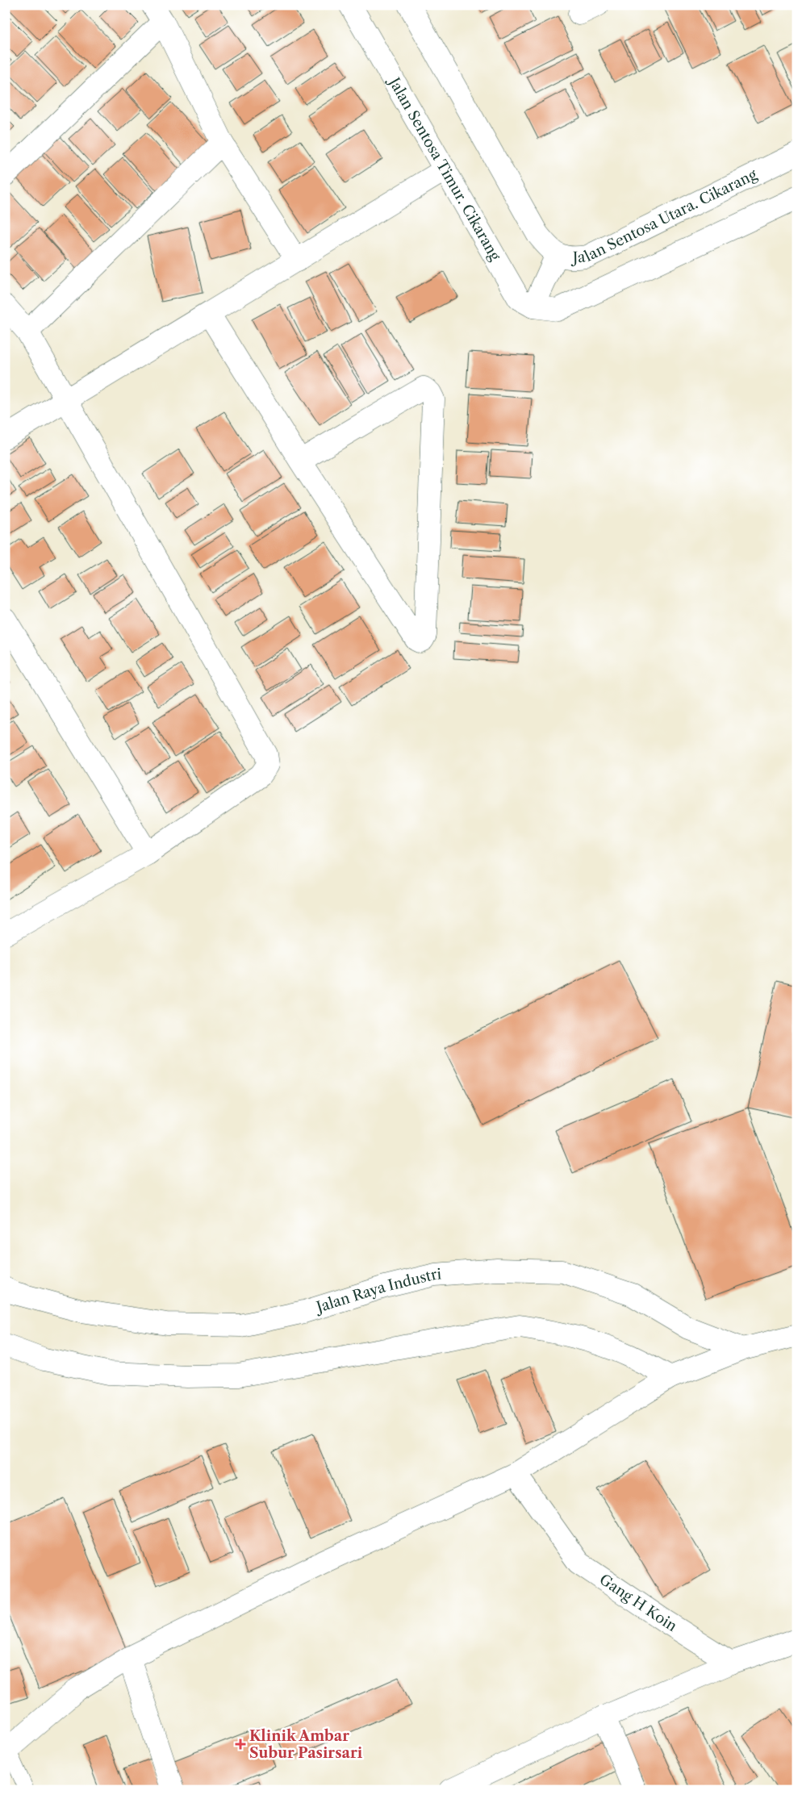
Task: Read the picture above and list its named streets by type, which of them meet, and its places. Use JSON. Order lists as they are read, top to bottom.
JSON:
{
  "streets": {
    "street": [
      "Jalan Sentosa Timur. Cikarang",
      "Jalan Sentosa Utara. Cikarang",
      "Jalan Raya Industri",
      "Gang H Koin"
    ]
  },
  "places": {
    "health": ["Klinik Ambar Subur Pasirsari"]
  }
}
